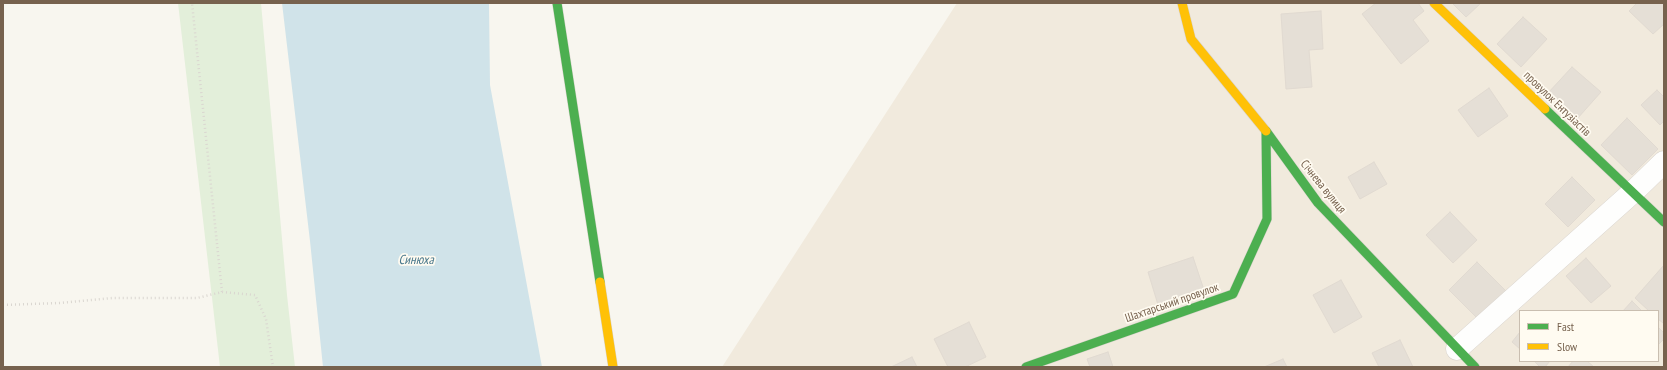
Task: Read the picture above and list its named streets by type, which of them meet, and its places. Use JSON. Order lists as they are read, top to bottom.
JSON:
{
  "streets": {
    "street": ["провулок Ентузіастів", "Січнева вулиця", "Шахтарський провулок"]
  },
  "crossings": [
    ["Січнева вулиця", "Шахтарський провулок"]
  ],
  "water": ["Синюха"],
  "legend": ["Fast", "Slow"]
}
